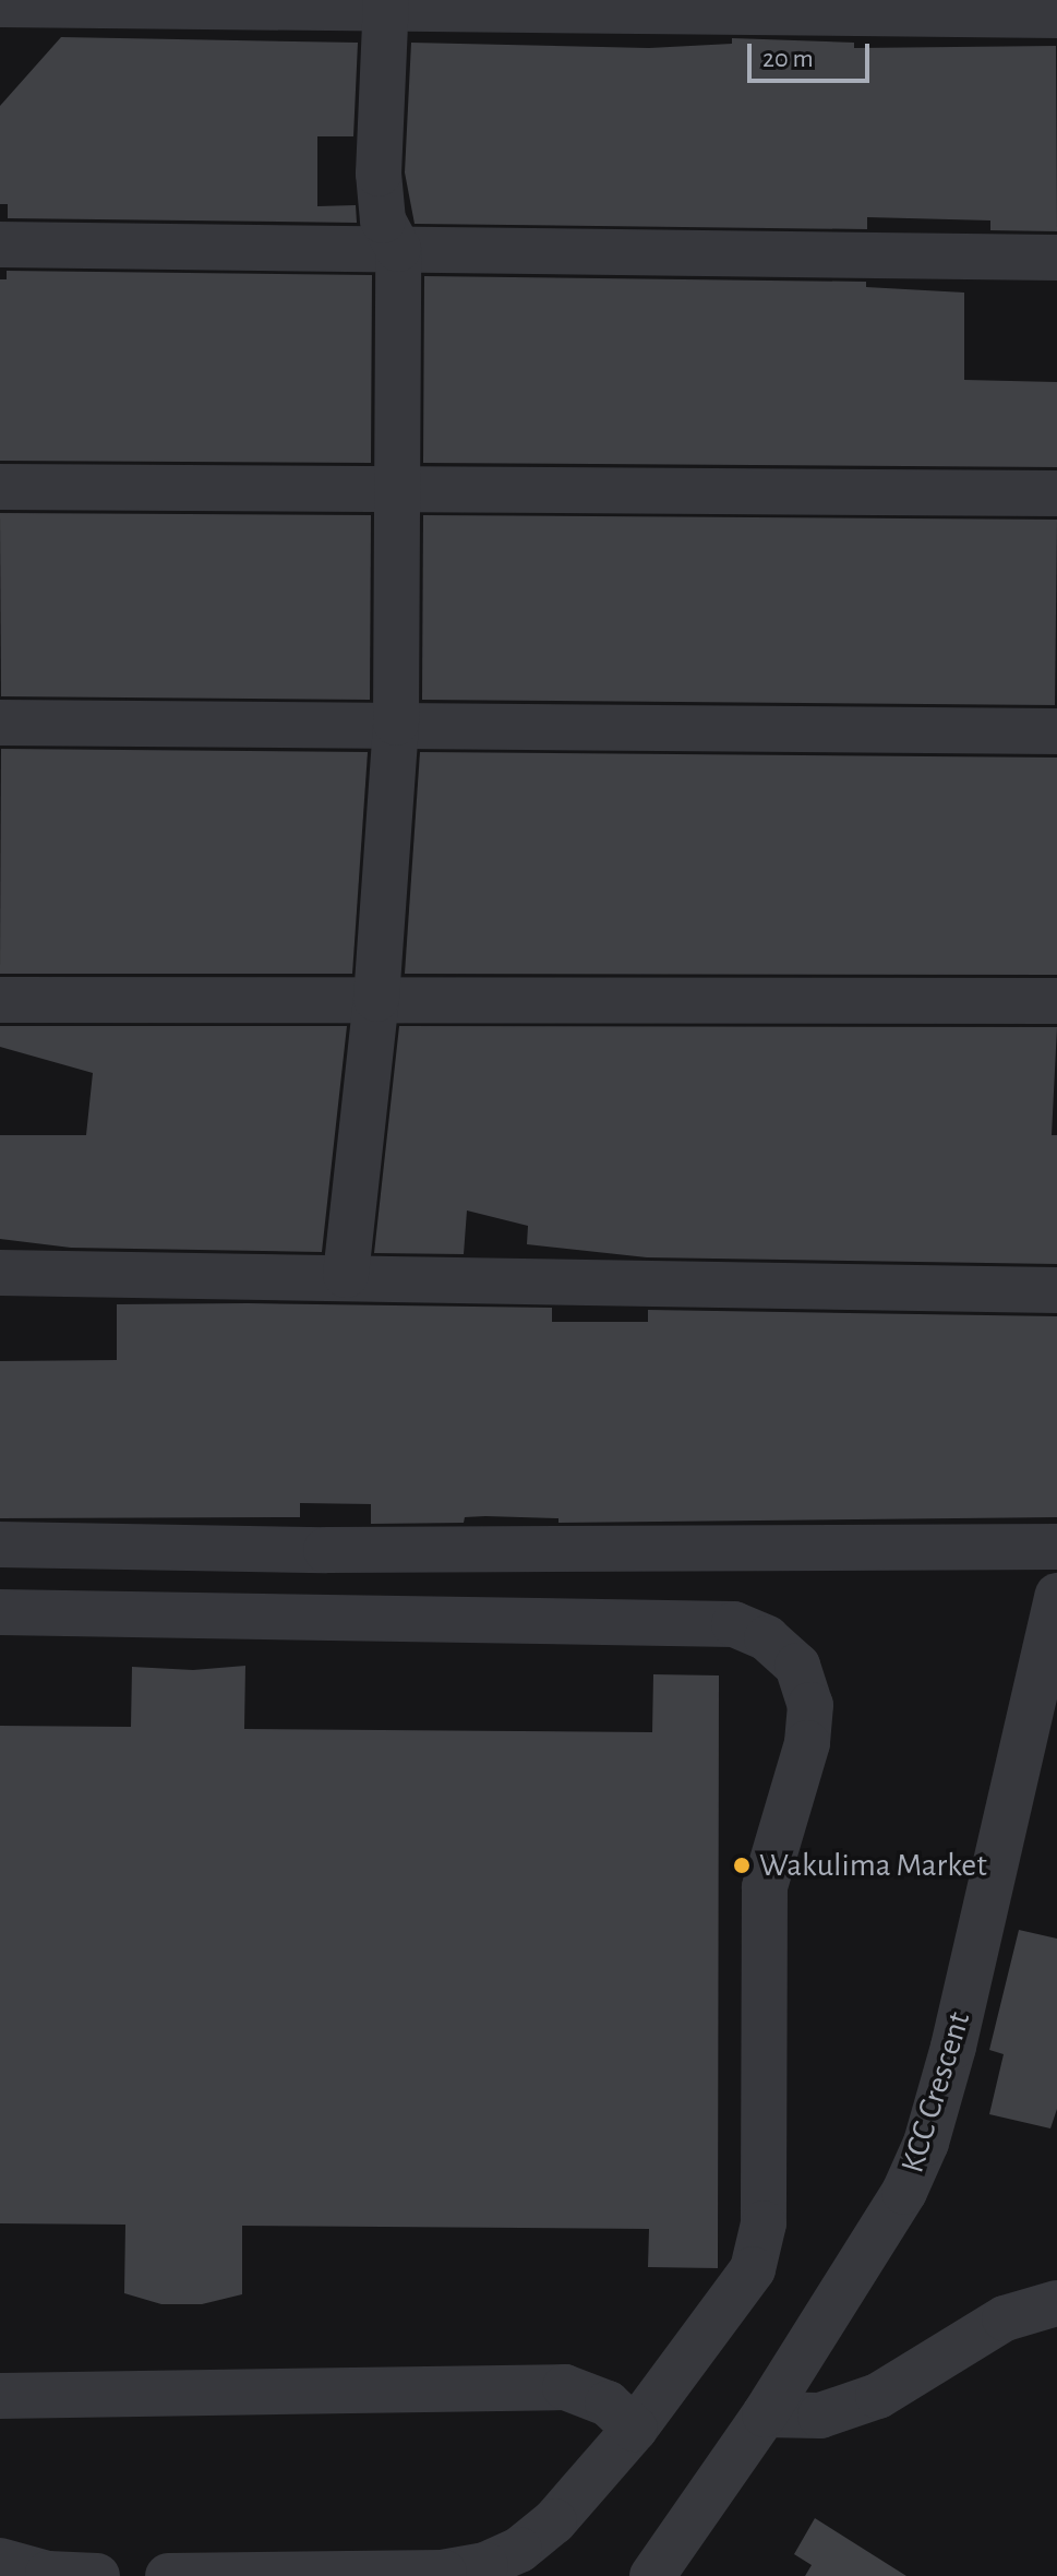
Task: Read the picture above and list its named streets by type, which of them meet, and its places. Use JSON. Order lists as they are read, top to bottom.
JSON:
{
  "streets": {
    "street": ["KCC Crescent"]
  },
  "places": ["Wakulima Market"],
  "scale_bar": "20 m"
}
